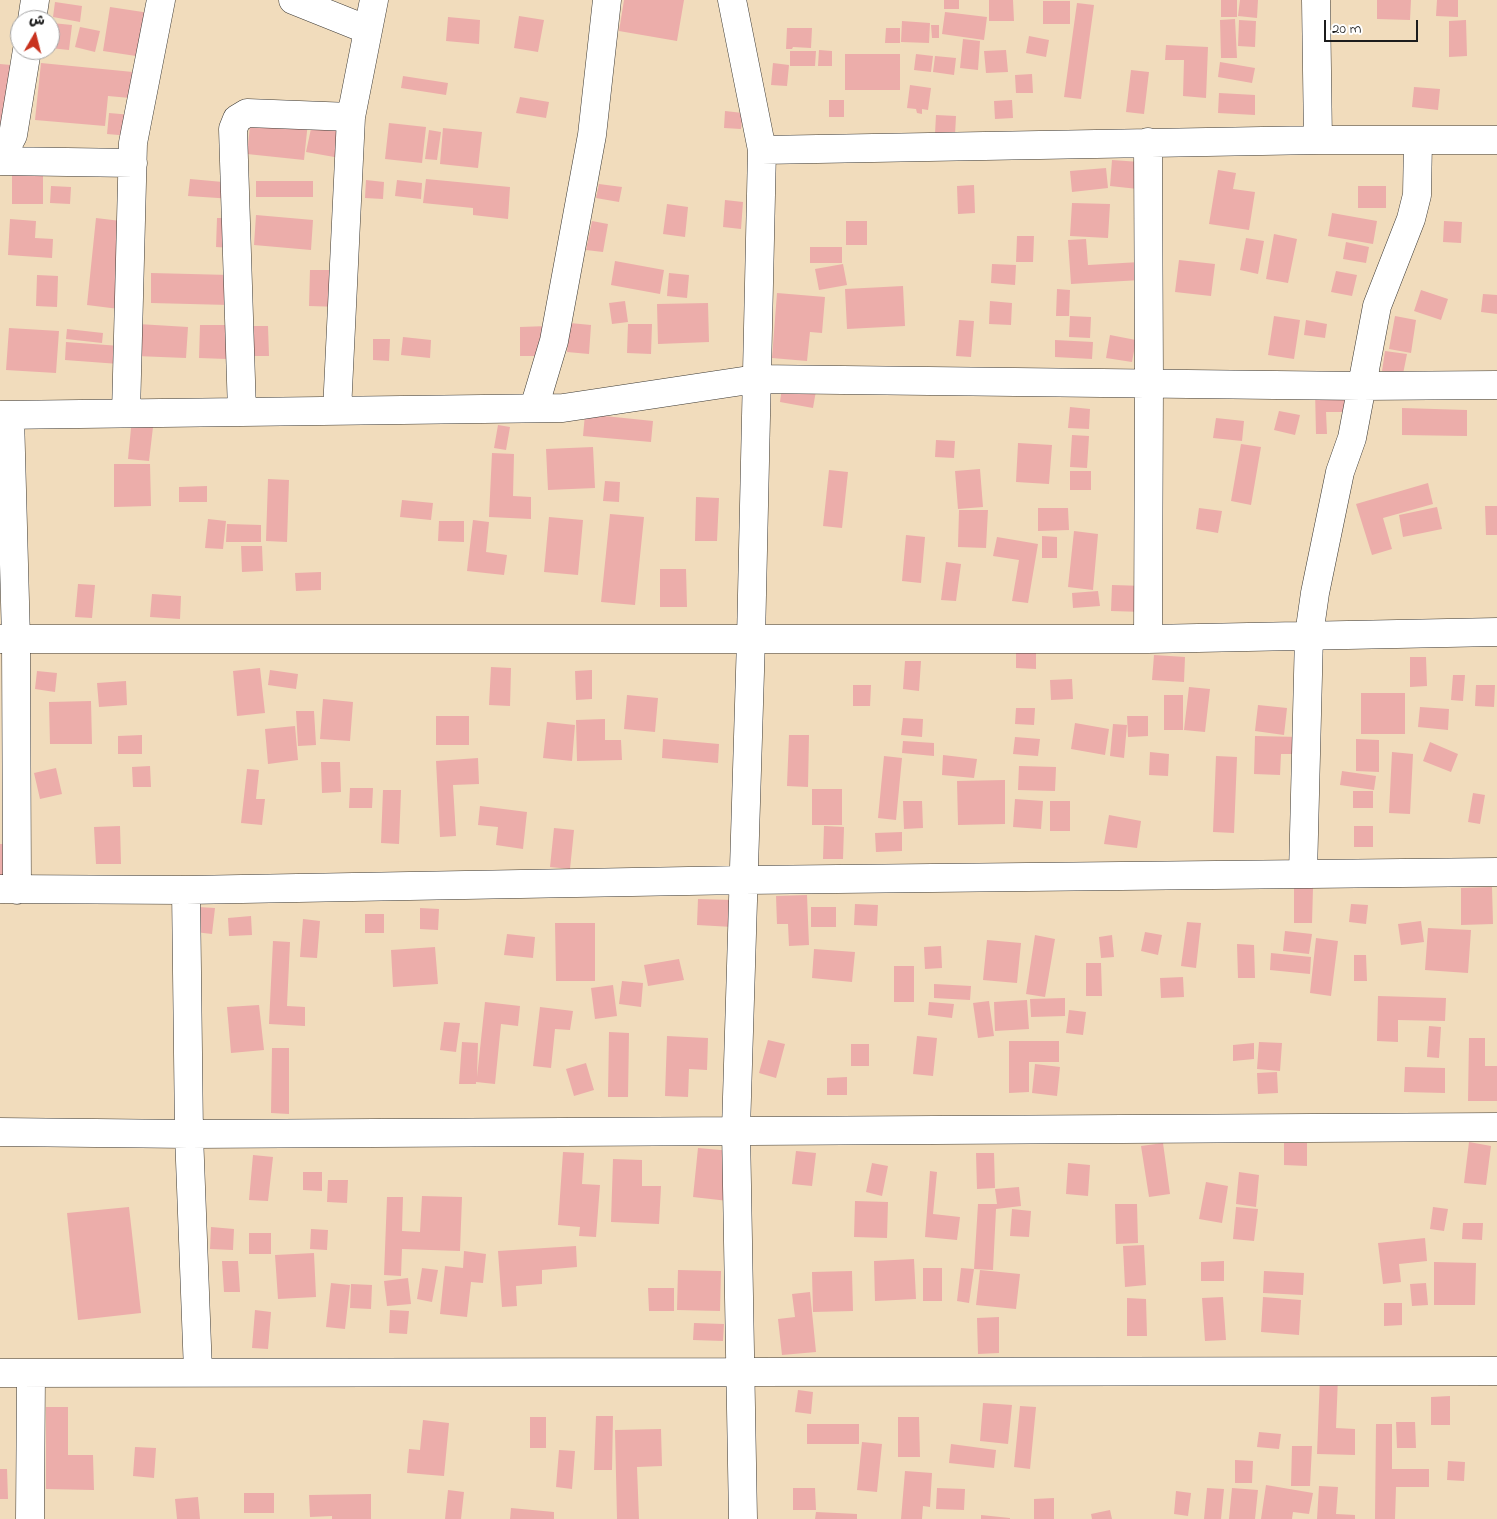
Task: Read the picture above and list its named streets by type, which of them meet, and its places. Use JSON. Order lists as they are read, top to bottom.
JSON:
{
  "scale_bar": "20 m",
  "north": "top"
}
